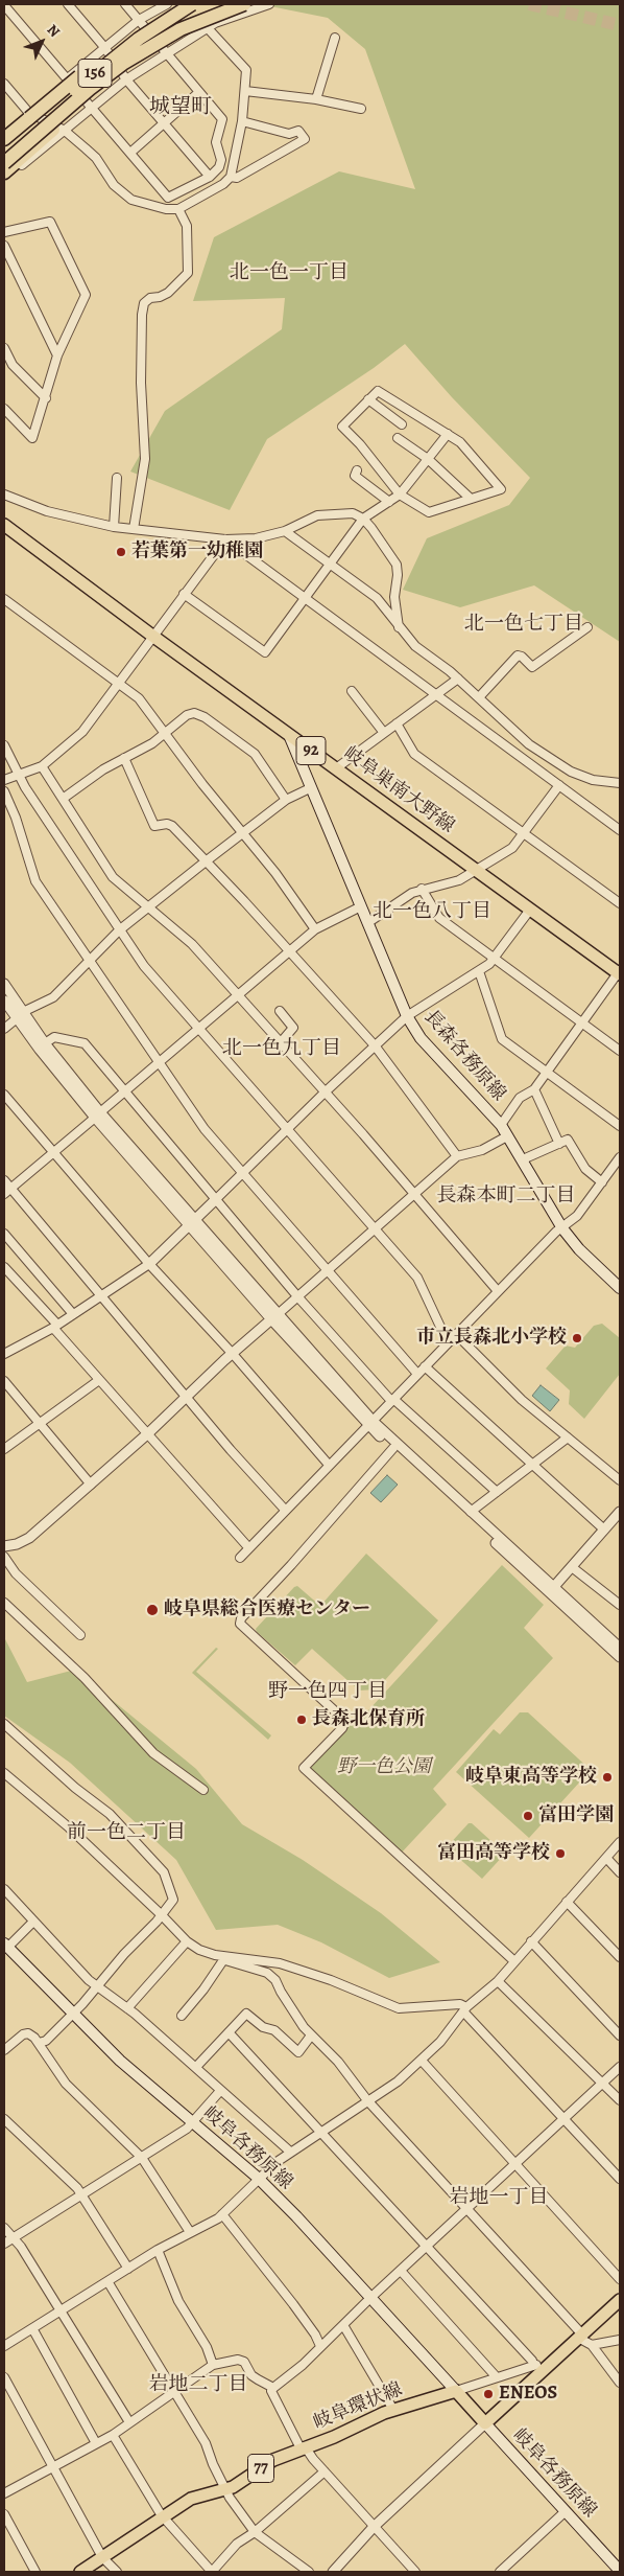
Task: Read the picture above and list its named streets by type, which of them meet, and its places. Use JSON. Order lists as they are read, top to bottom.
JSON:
{
  "streets": {
    "highway": ["156"],
    "main road": [
      "92",
      "岐阜巣南大野線",
      "長森各務原線",
      "岐阜各務原線",
      "岐阜環状線",
      "77"
    ]
  },
  "crossings": [
    ["岐阜巣南大野線", "長森各務原線"],
    ["岐阜各務原線", "岐阜環状線"]
  ],
  "districts": [
    "城望町",
    "北一色一丁目",
    "北一色七丁目",
    "北一色八丁目",
    "北一色九丁目",
    "長森本町二丁目",
    "野一色四丁目",
    "前一色二丁目",
    "岩地一丁目",
    "岩地二丁目"
  ],
  "parks": ["野一色公園"],
  "places": [
    "若葉第一幼稚園",
    "市立長森北小学校",
    "岐阜県総合医療センター",
    "長森北保育所",
    "岐阜東高等学校",
    "富田学園",
    "富田高等学校",
    "ENEOS"
  ],
  "north": "top right"
}
